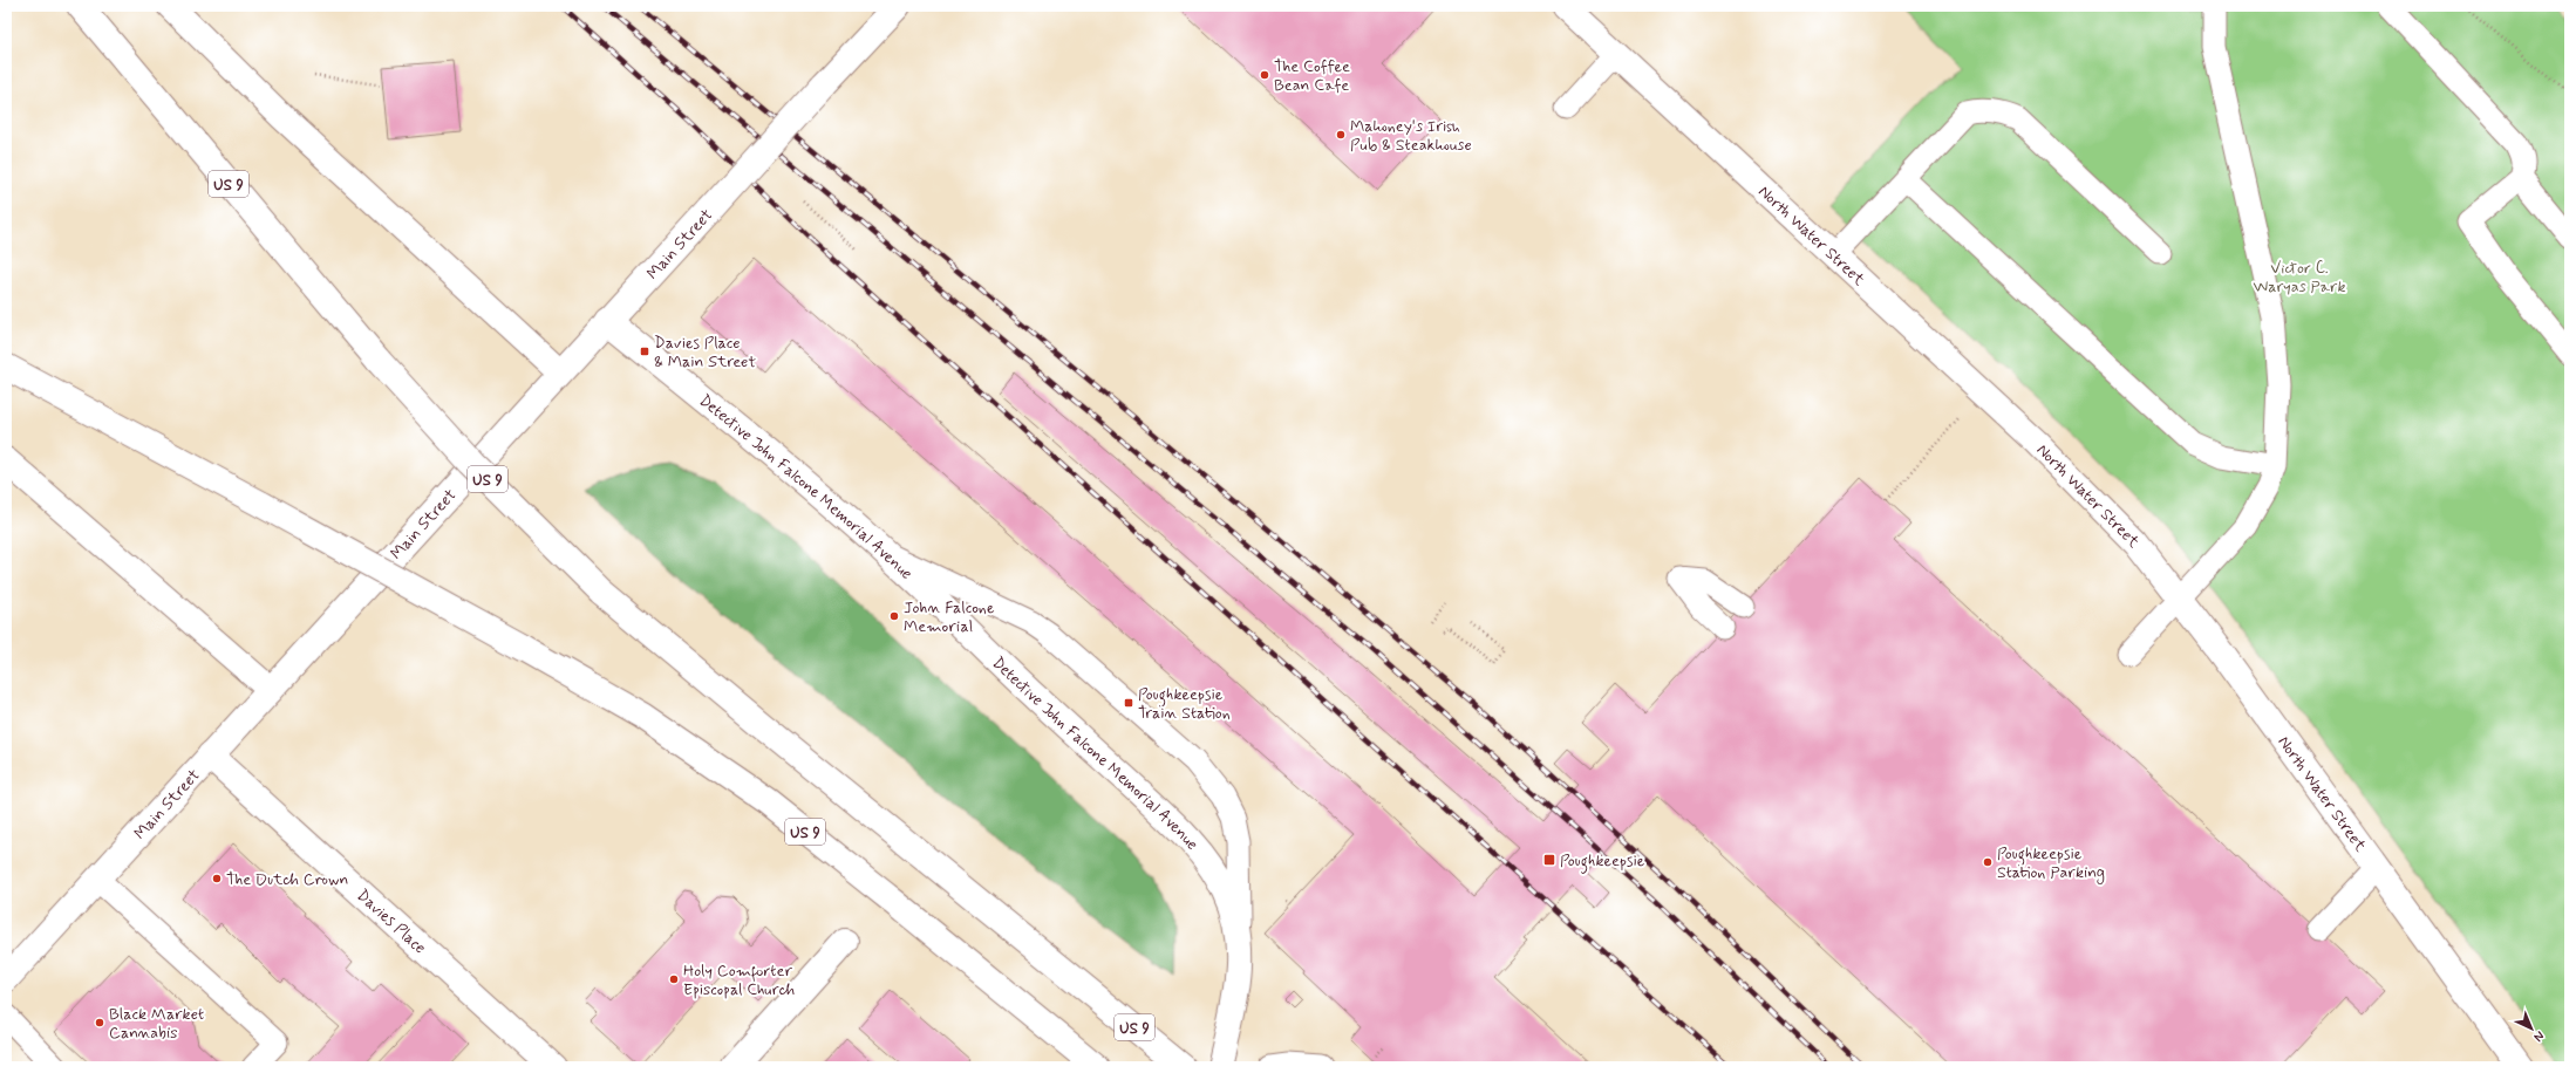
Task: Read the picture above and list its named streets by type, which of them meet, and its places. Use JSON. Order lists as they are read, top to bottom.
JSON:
{
  "streets": {
    "main road": [
      "US 9",
      "North Water Street",
      "Main Street",
      "Detective John Falcone Memorial Avenue",
      "Davies Place"
    ]
  },
  "crossings": [
    ["Main Street", "Detective John Falcone Memorial Avenue"],
    ["Main Street", "Davies Place"]
  ],
  "parks": ["Victor C. Waryas Park"],
  "places": {
    "other": [
      "The Coffee Bean Cafe",
      "Mahoney's Irish Pub & Steakhouse",
      "John Falcone Memorial",
      "Poughkeepsie Station Parking",
      "The Dutch Crown",
      "Holy Comforter Episcopal Church",
      "Black Market Cannabis"
    ],
    "transit": ["Davies Place & Main Street", "Poughkeepsie Train Station", "Poughkeepsie"]
  },
  "north": "bottom right"
}
